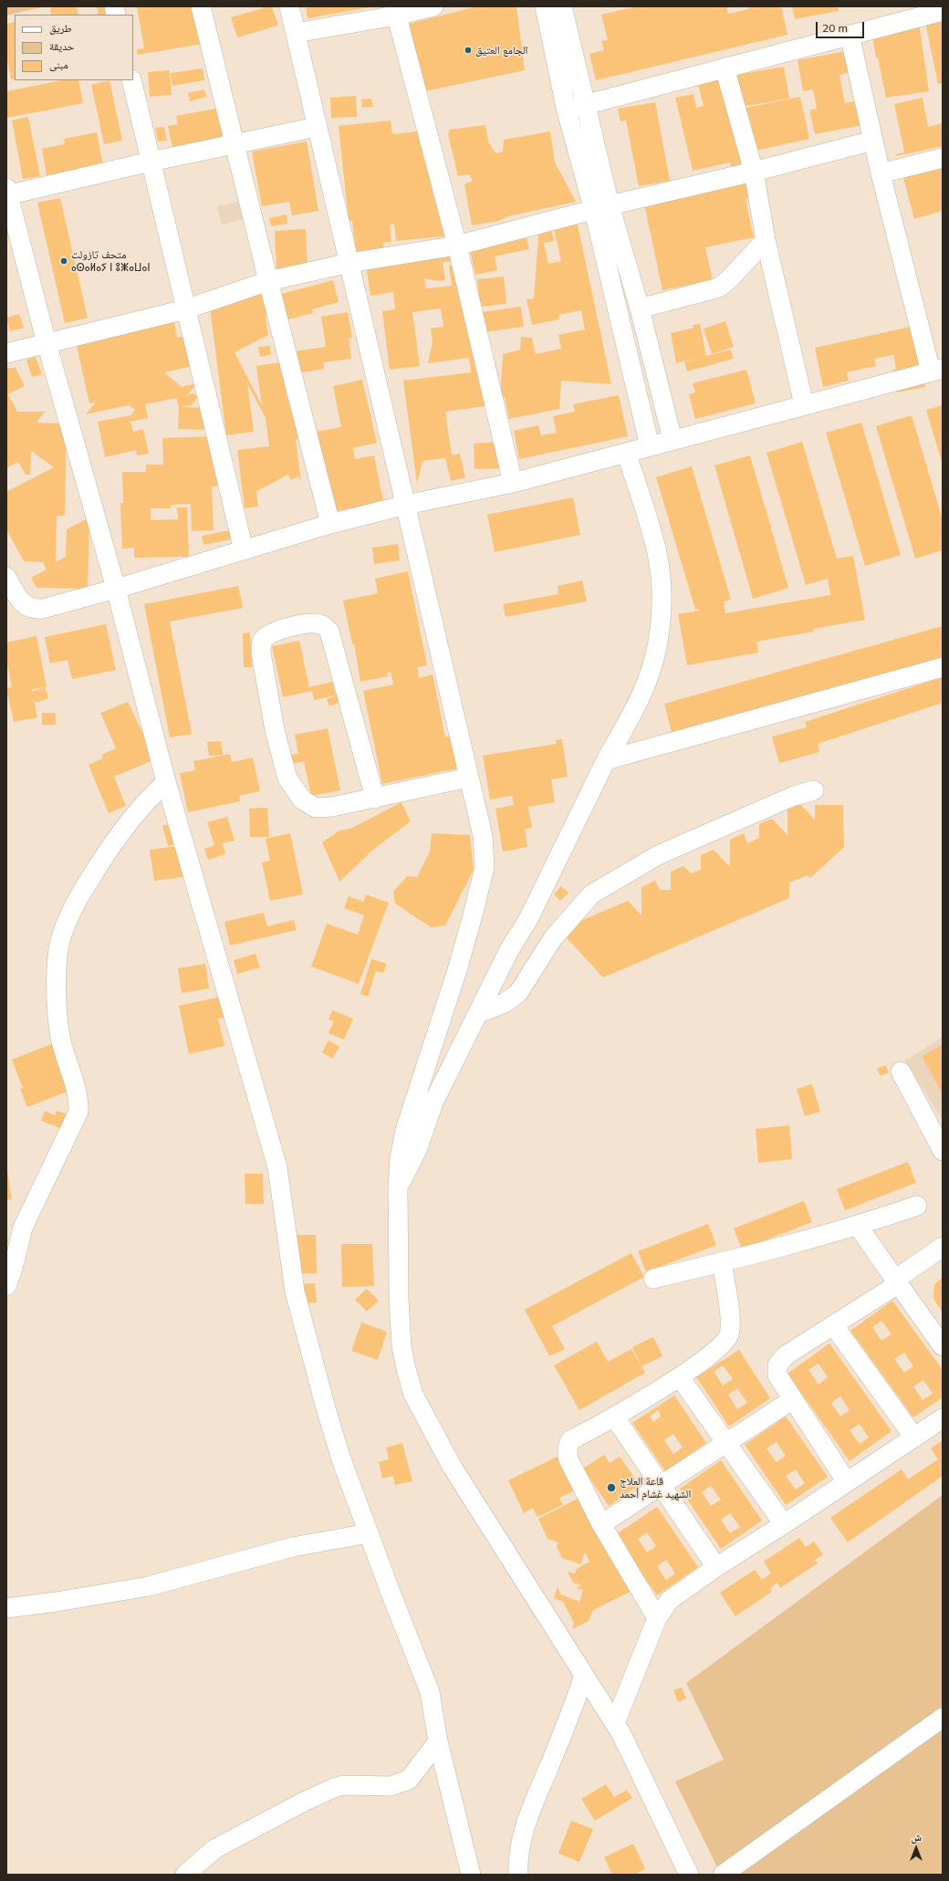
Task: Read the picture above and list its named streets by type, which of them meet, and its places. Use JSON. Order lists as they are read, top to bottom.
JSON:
{
  "places": ["الجامع العتيق", "متحف تازولت ⴰⵙⴰⵍⴰⵢ ⵏ ⵓⵥⴰⵡⴰⵏ", "قاعة العلاج الشهيد غشام أحمد"],
  "legend": ["طريق", "حديقة", "مبنى"],
  "scale_bar": "20 m",
  "north": "top"
}
